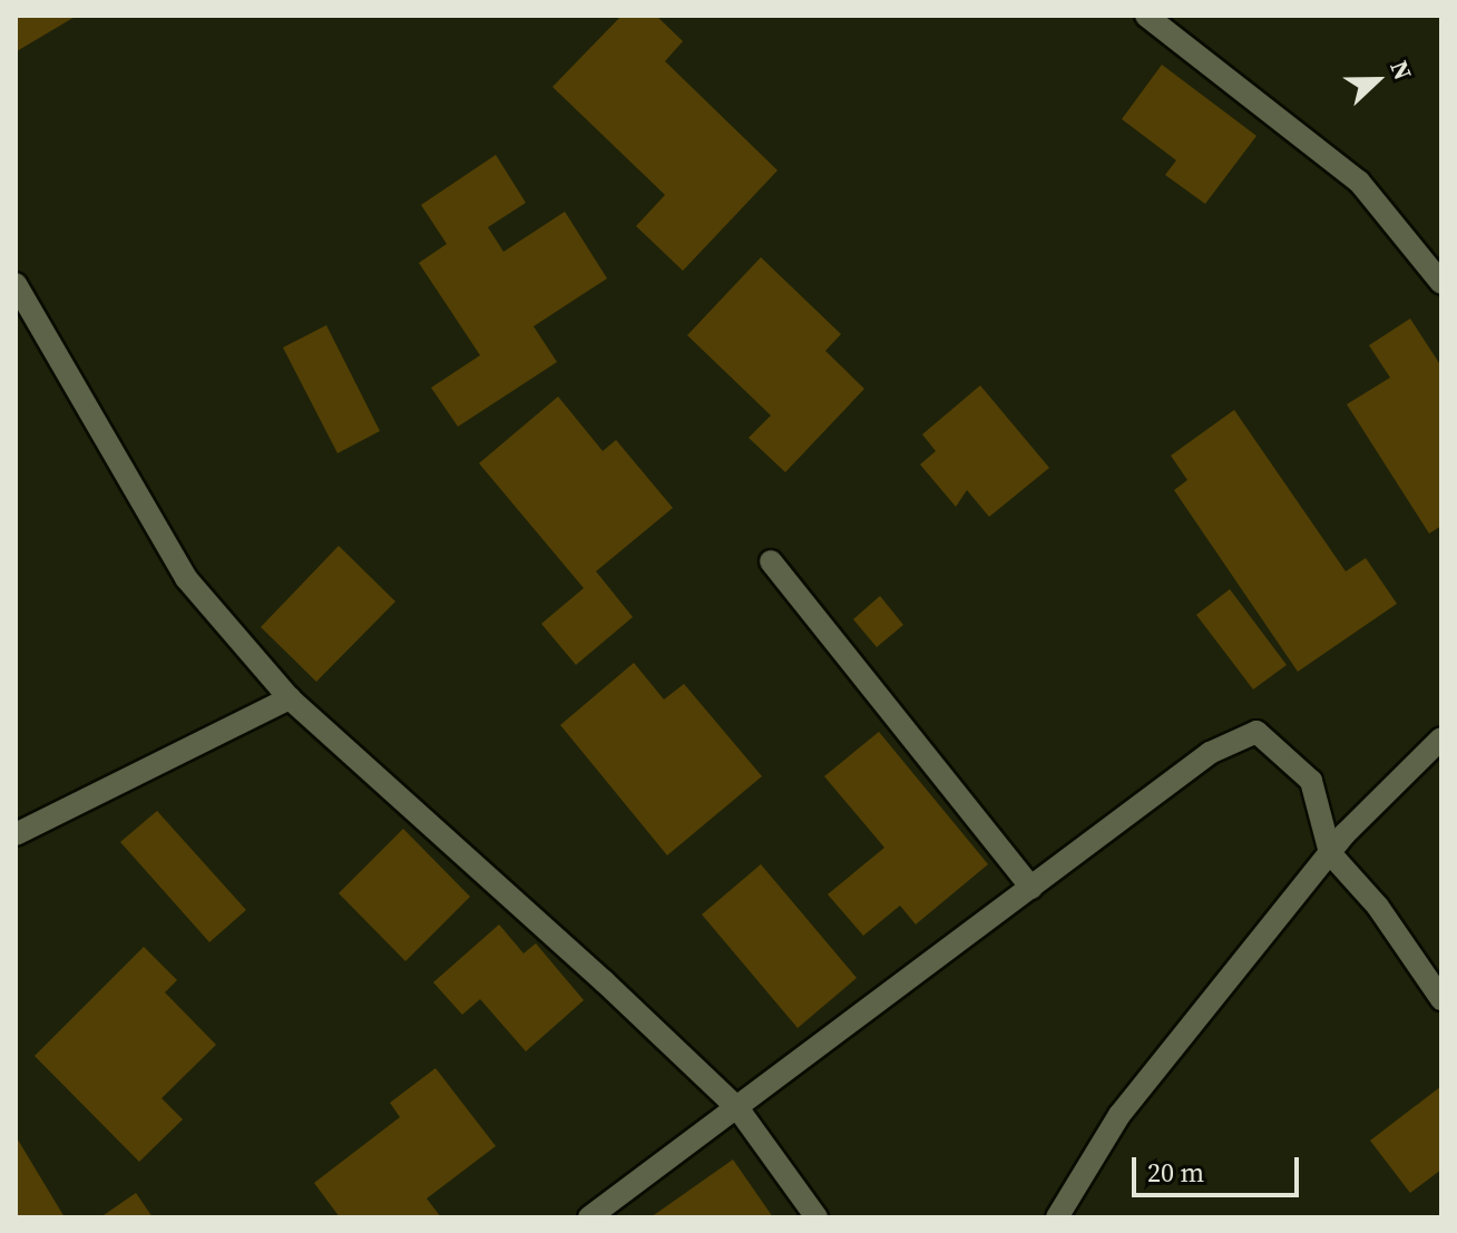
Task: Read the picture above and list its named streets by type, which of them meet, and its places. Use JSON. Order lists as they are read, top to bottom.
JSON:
{
  "scale_bar": "20 m",
  "north": "right"
}
